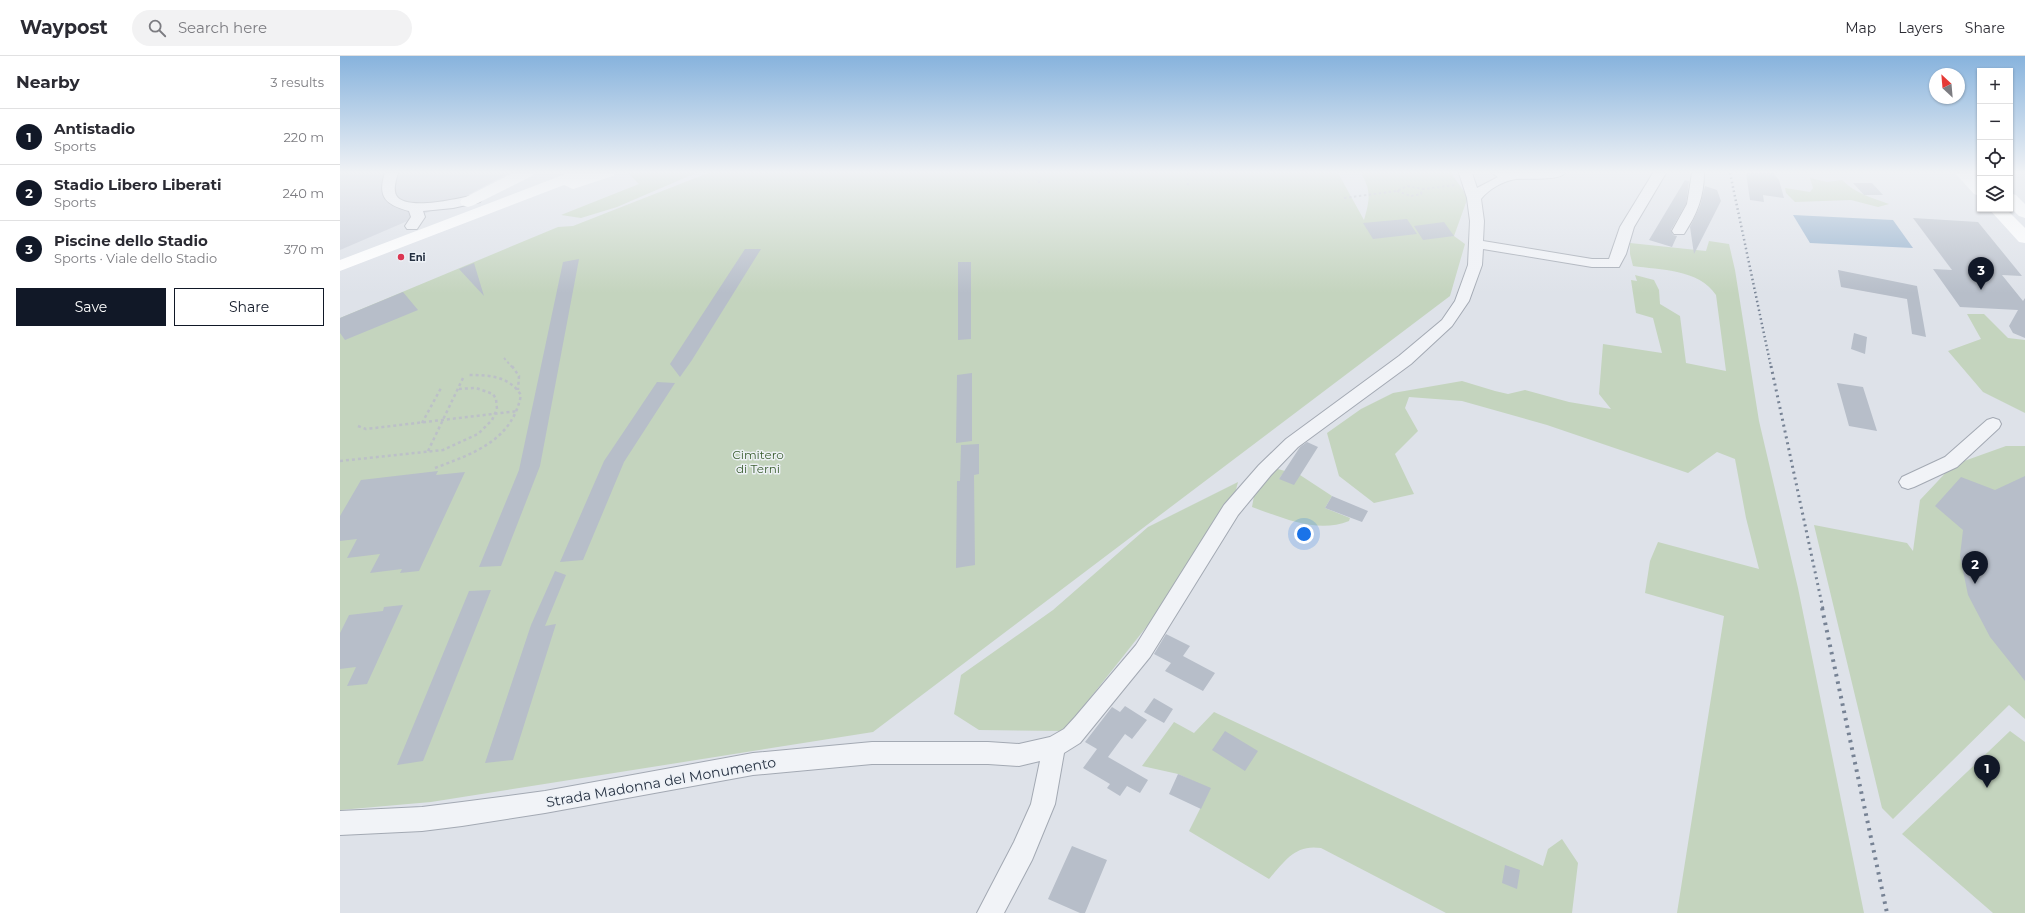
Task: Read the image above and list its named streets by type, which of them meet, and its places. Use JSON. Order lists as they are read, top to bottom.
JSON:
{
  "streets": {
    "street": ["Strada Madonna del Monumento"]
  },
  "parks": ["Cimitero di Terni"],
  "places": ["Eni"],
  "north": "top left",
  "page": {
    "header": "Waypost",
    "search": "Search here",
    "nav": ["Map", "Layers", "Share"],
    "heading": ["Nearby", "3 results"],
    "map_buttons": ["+", "−"],
    "list": [
      {
        "mark": "1",
        "name": "Antistadio",
        "note": "Sports",
        "value": "220 m"
      },
      {
        "mark": "2",
        "name": "Stadio Libero Liberati",
        "note": "Sports",
        "value": "240 m"
      },
      {
        "mark": "3",
        "name": "Piscine dello Stadio",
        "note": "Sports · Viale dello Stadio",
        "value": "370 m"
      }
    ],
    "pins": ["3", "2", "1"],
    "buttons": ["Save", "Share"]
  }
}
